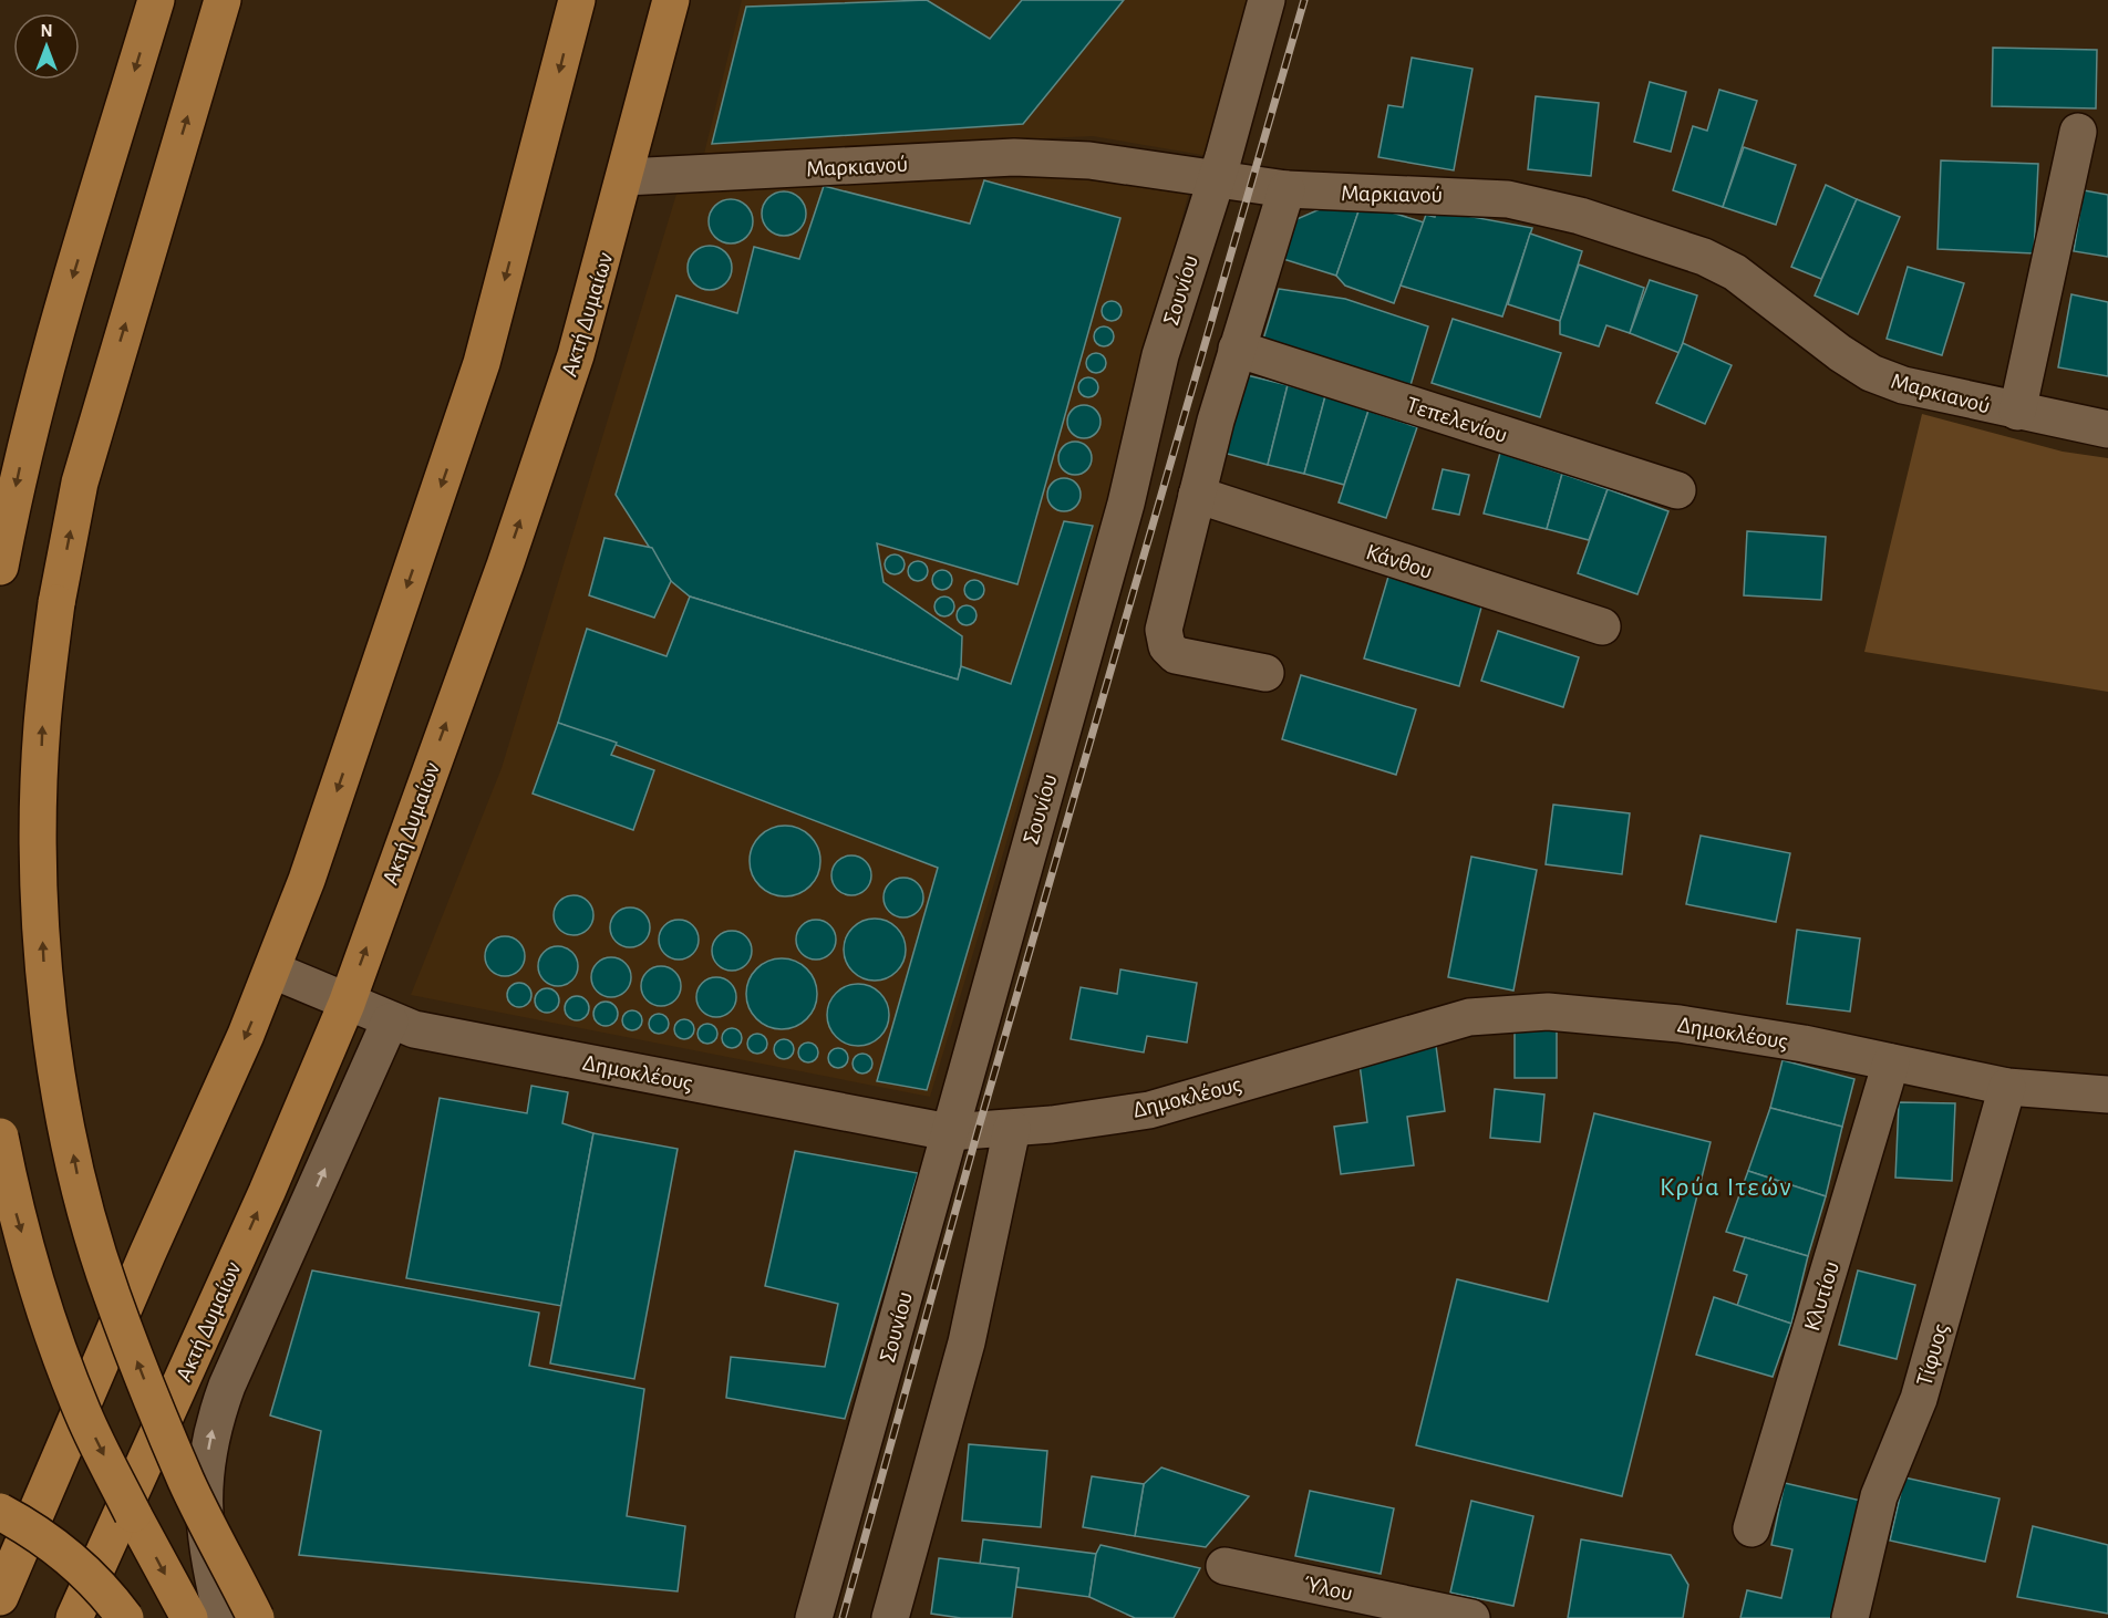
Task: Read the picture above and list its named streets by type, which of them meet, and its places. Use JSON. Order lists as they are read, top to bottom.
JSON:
{
  "streets": {
    "main road": ["Ακτή Δυμαίων"],
    "street": [
      "Μαρκιανού",
      "Σουνίου",
      "Τεπελενίου",
      "Κάνθου",
      "Δημοκλέους",
      "Κλυτίου",
      "Τίφυος",
      "Ύλου"
    ]
  },
  "crossings": [
    ["Μαρκιανού", "Σουνίου"],
    ["Μαρκιανού", "Ακτή Δυμαίων"],
    ["Σουνίου", "Δημοκλέους"],
    ["Ακτή Δυμαίων", "Δημοκλέους"],
    ["Δημοκλέους", "Κλυτίου"],
    ["Δημοκλέους", "Τίφυος"]
  ],
  "districts": ["Κρύα Ιτεών"],
  "north": "top"
}
